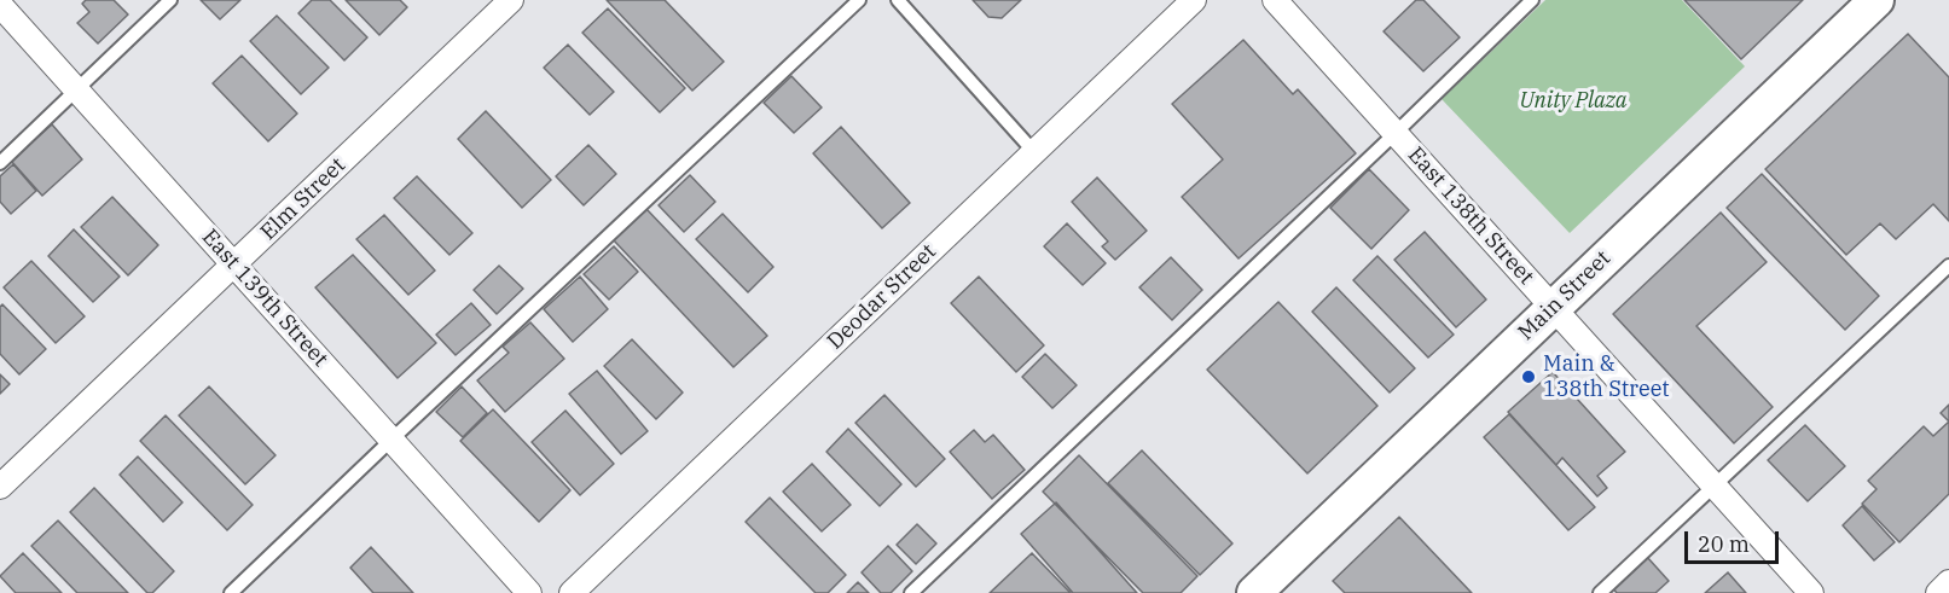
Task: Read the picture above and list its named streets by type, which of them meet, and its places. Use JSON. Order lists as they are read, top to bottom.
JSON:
{
  "streets": {
    "street": [
      "Elm Street",
      "East 138th Street",
      "Main Street",
      "Deodar Street",
      "East 139th Street"
    ]
  },
  "crossings": [
    ["Elm Street", "East 139th Street"],
    ["East 138th Street", "Main Street"]
  ],
  "parks": ["Unity Plaza"],
  "places": ["Main & 138th Street"],
  "scale_bar": "20 m"
}
